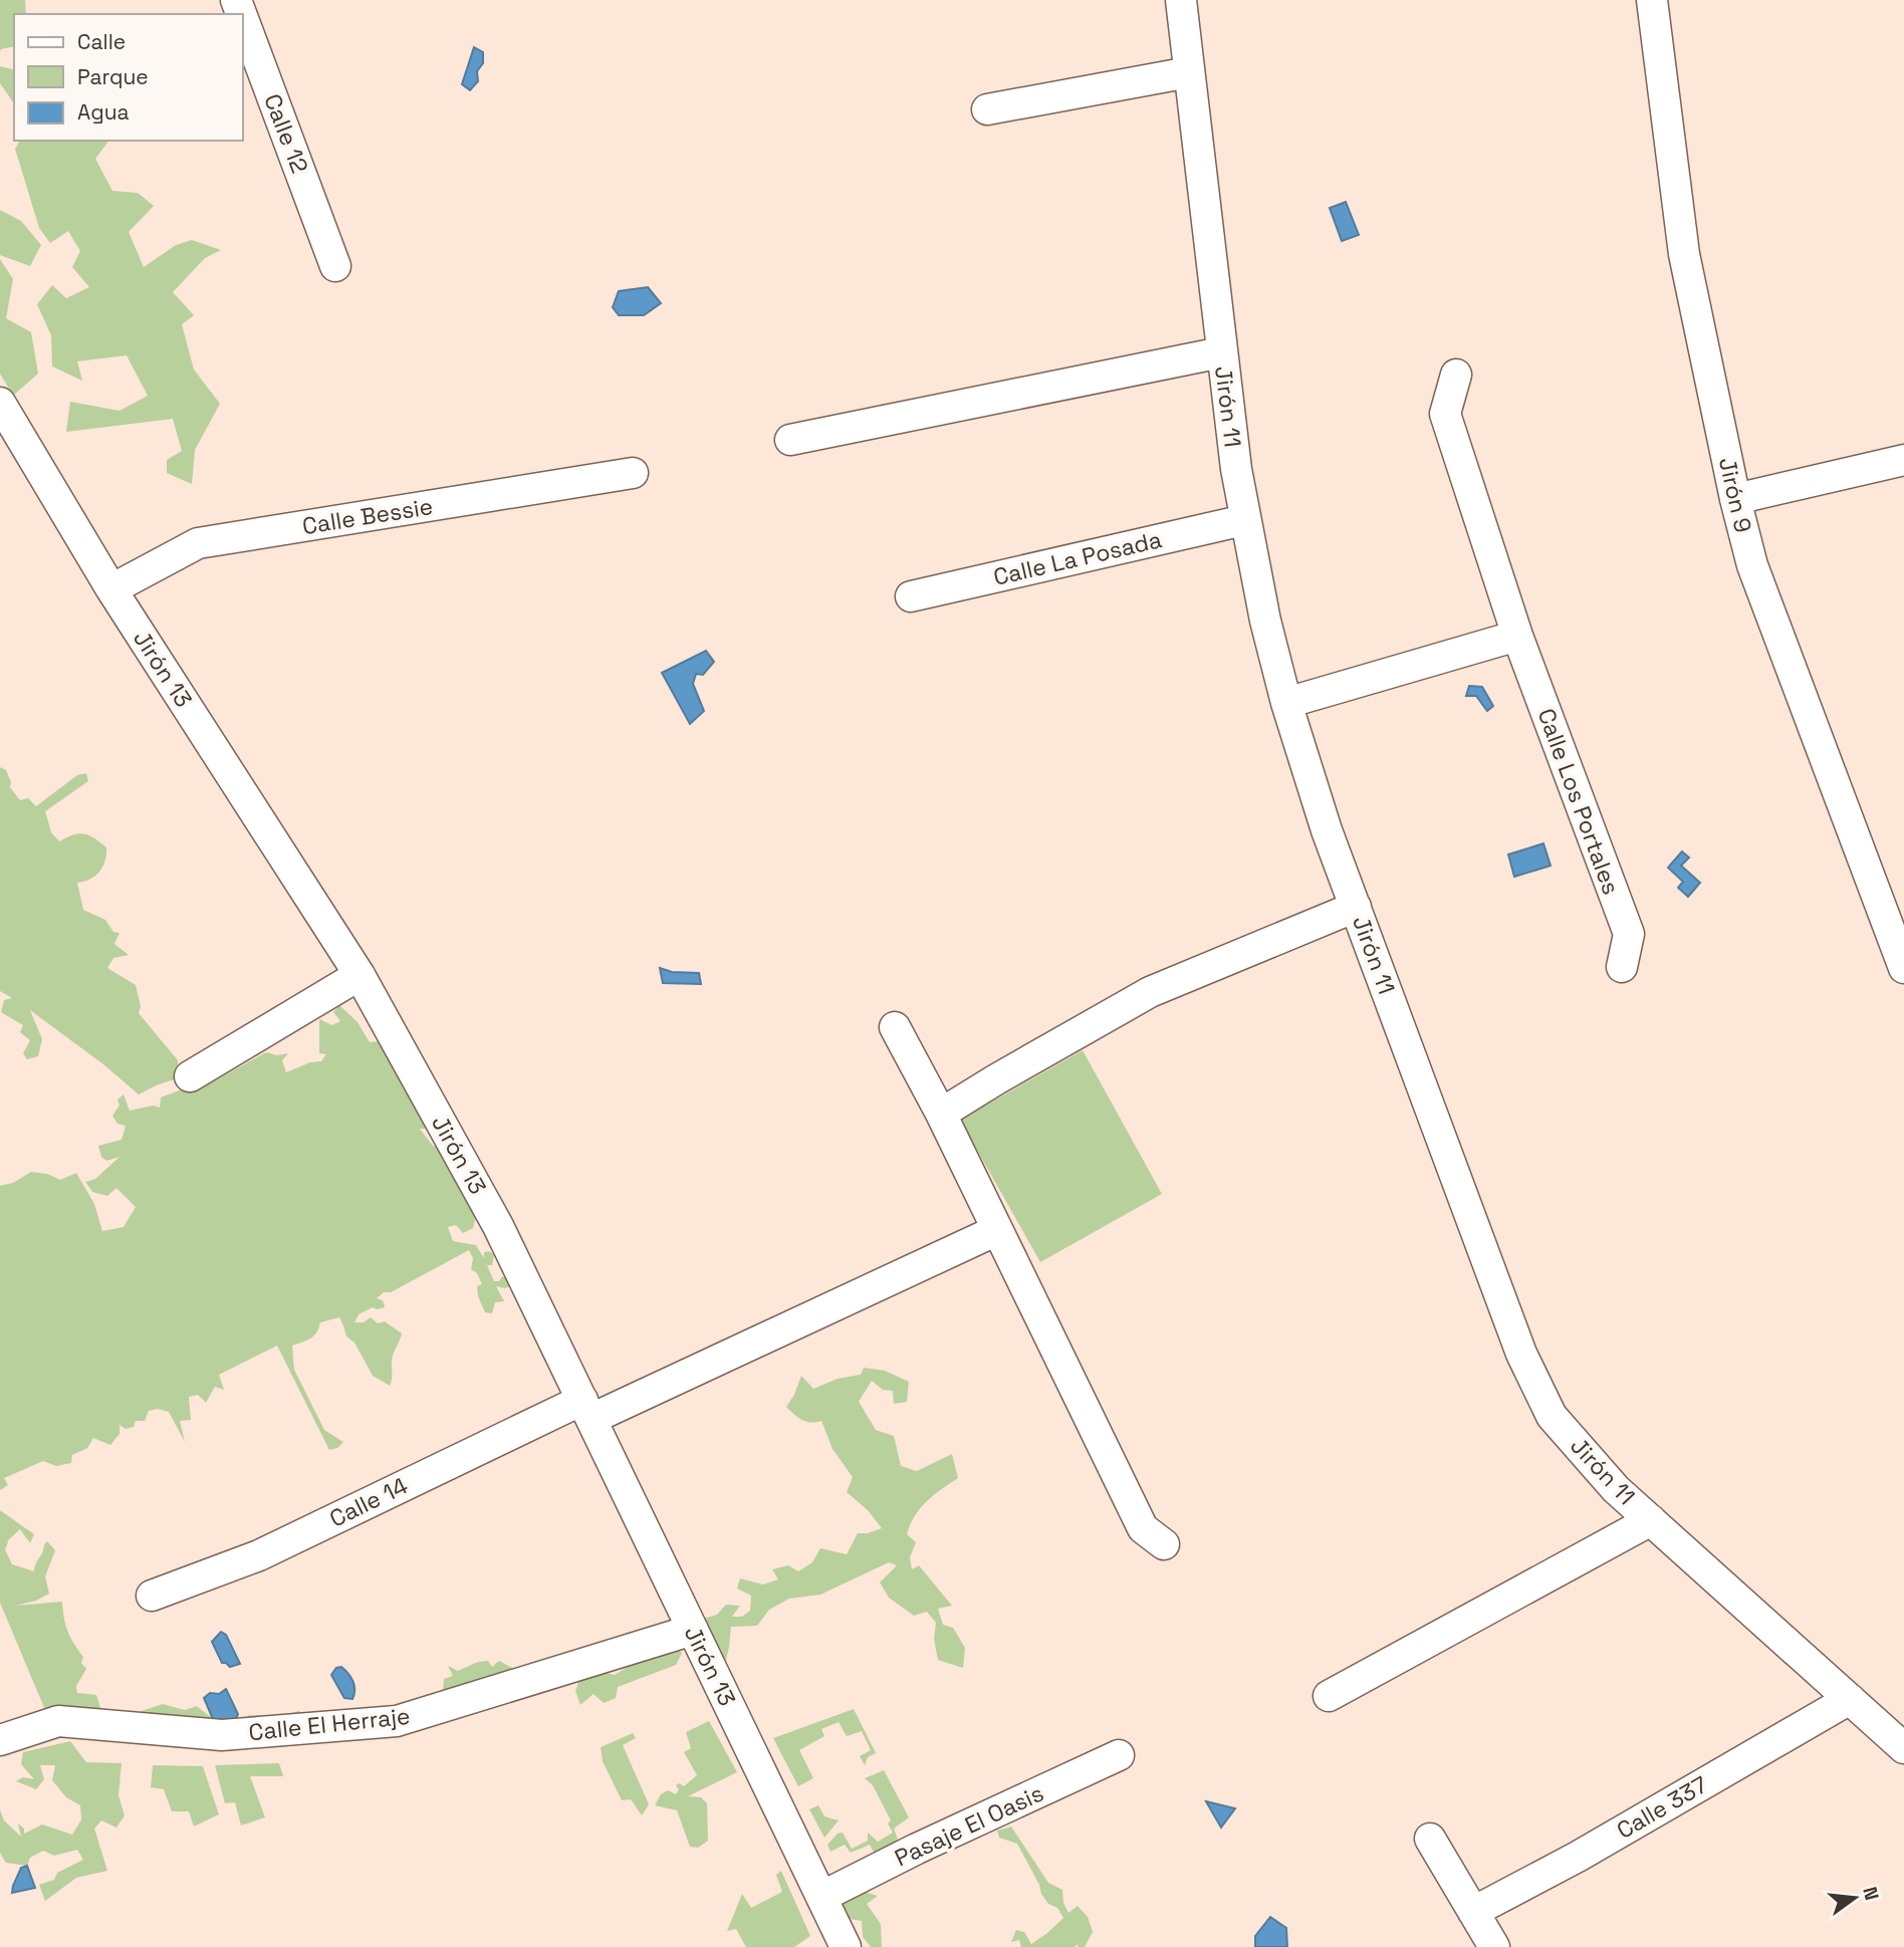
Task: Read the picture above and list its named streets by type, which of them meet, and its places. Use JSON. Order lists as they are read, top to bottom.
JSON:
{
  "streets": {
    "street": [
      "Calle 12",
      "Jirón 11",
      "Jirón 9",
      "Calle Bessie",
      "Calle La Posada",
      "Jirón 13",
      "Calle Los Portales",
      "Calle 14",
      "Calle El Herraje",
      "Calle 337",
      "Pasaje El Oasis"
    ]
  },
  "crossings": [
    ["Jirón 11", "Calle La Posada"],
    ["Jirón 11", "Calle 337"],
    ["Calle Bessie", "Jirón 13"],
    ["Jirón 13", "Calle 14"],
    ["Jirón 13", "Calle El Herraje"],
    ["Jirón 13", "Pasaje El Oasis"]
  ],
  "legend": ["Calle", "Parque", "Agua"],
  "north": "right"
}
